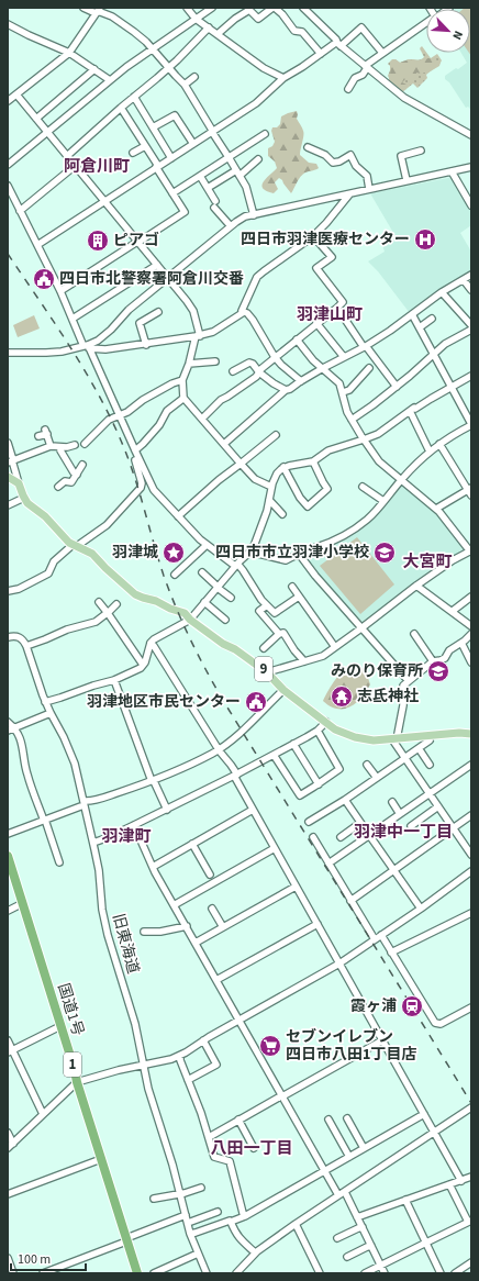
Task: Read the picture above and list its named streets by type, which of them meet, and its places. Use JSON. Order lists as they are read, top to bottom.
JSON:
{
  "streets": {
    "highway": ["国道1号", "1"],
    "main road": ["9"],
    "street": ["旧東海道"]
  },
  "districts": [
    "阿倉川町",
    "羽津山町",
    "大宮町",
    "羽津中一丁目",
    "羽津町",
    "八田一丁目"
  ],
  "places": {
    "hospital": ["四日市羽津医療センター"],
    "building": ["ピアゴ"],
    "public building": ["四日市北警察署阿倉川交番", "羽津地区市民センター"],
    "place": ["羽津城"],
    "school or university": ["四日市市立羽津小学校", "みのり保育所"],
    "temple": ["志氐神社"],
    "station": ["霞ヶ浦"],
    "supermarket": ["セブンイレブン 四日市八田1丁目店"]
  },
  "scale_bar": "100 m",
  "north": "bottom right"
}
